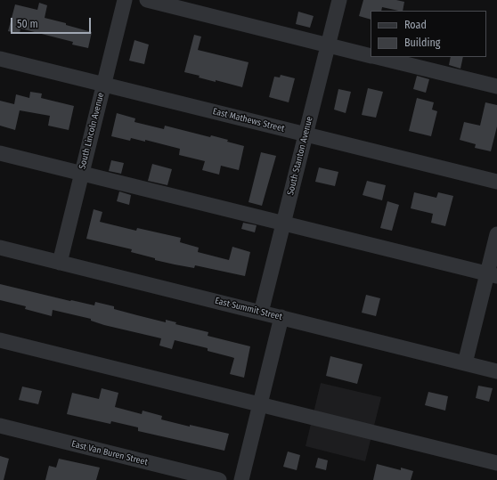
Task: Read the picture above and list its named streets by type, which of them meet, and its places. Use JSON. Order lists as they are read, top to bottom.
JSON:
{
  "streets": {
    "street": [
      "East Mathews Street",
      "South Lincoln Avenue",
      "South Stanton Avenue",
      "East Summit Street",
      "East Van Buren Street"
    ]
  },
  "crossings": [
    ["East Mathews Street", "South Lincoln Avenue"],
    ["East Mathews Street", "South Stanton Avenue"],
    ["South Lincoln Avenue", "East Summit Street"],
    ["South Stanton Avenue", "East Summit Street"]
  ],
  "legend": ["Road", "Building"],
  "scale_bar": "50 m"
}
